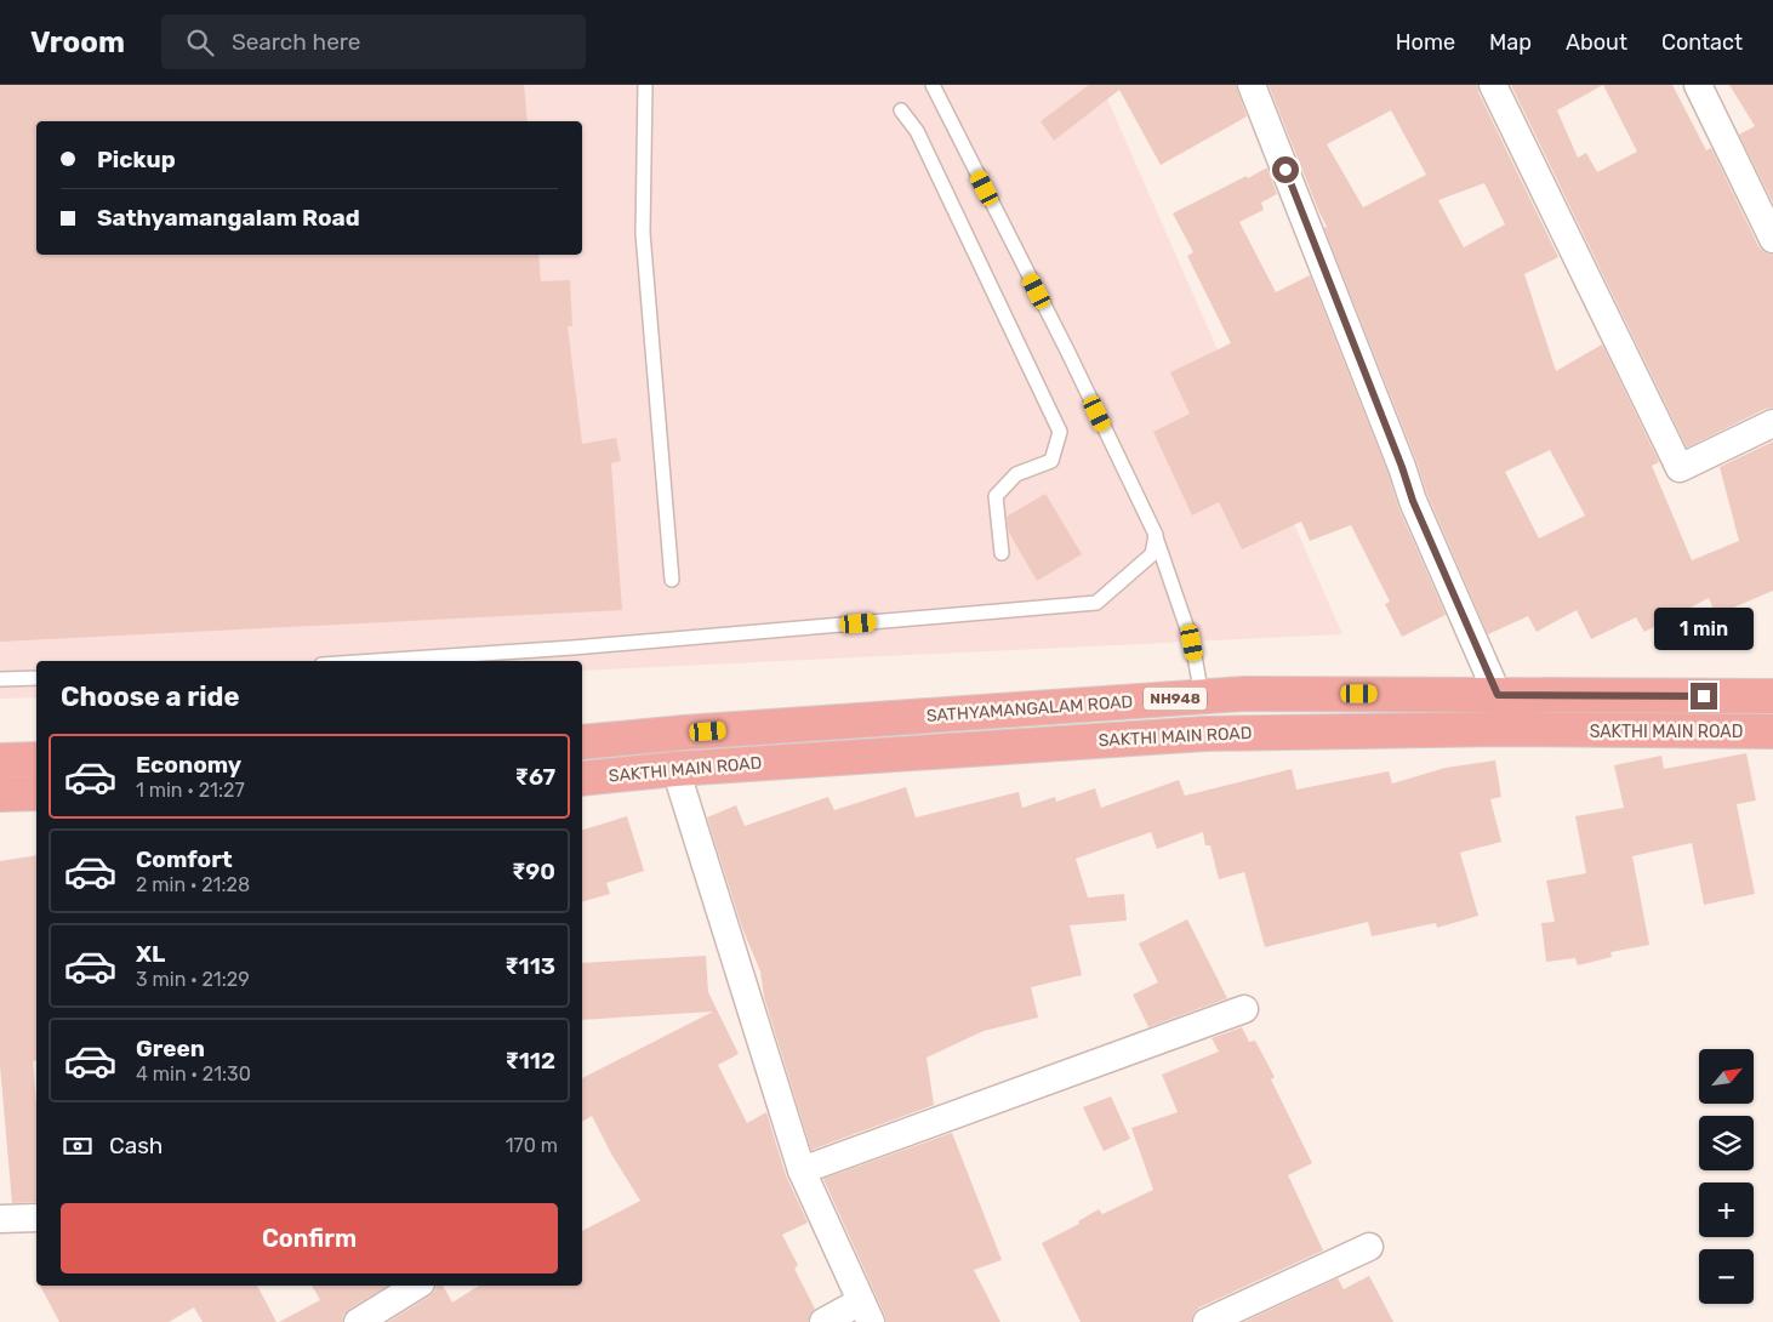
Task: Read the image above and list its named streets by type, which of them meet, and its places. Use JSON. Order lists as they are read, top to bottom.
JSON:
{
  "streets": {
    "highway": ["NH948", "SATHYAMANGALAM ROAD", "SAKTHI MAIN ROAD"]
  },
  "north": "top right",
  "page": {
    "header": "Vroom",
    "search": "Search here",
    "nav": [
      "Home",
      "Map",
      "About",
      "Contact"
    ],
    "banner": ["Pickup", "Sathyamangalam Road"],
    "bubble": "1 min",
    "heading": "Choose a ride",
    "list": [
      {
        "name": "Economy",
        "note": "1 min · 21:27",
        "value": "₹67"
      },
      {
        "name": "Comfort",
        "note": "2 min · 21:28",
        "value": "₹90"
      },
      {
        "name": "XL",
        "note": "3 min · 21:29",
        "value": "₹113"
      },
      {
        "name": "Green",
        "note": "4 min · 21:30",
        "value": "₹112"
      }
    ],
    "map_buttons": ["+", "−"],
    "pay": ["Cash", "170 m"],
    "buttons": "Confirm"
  }
}
